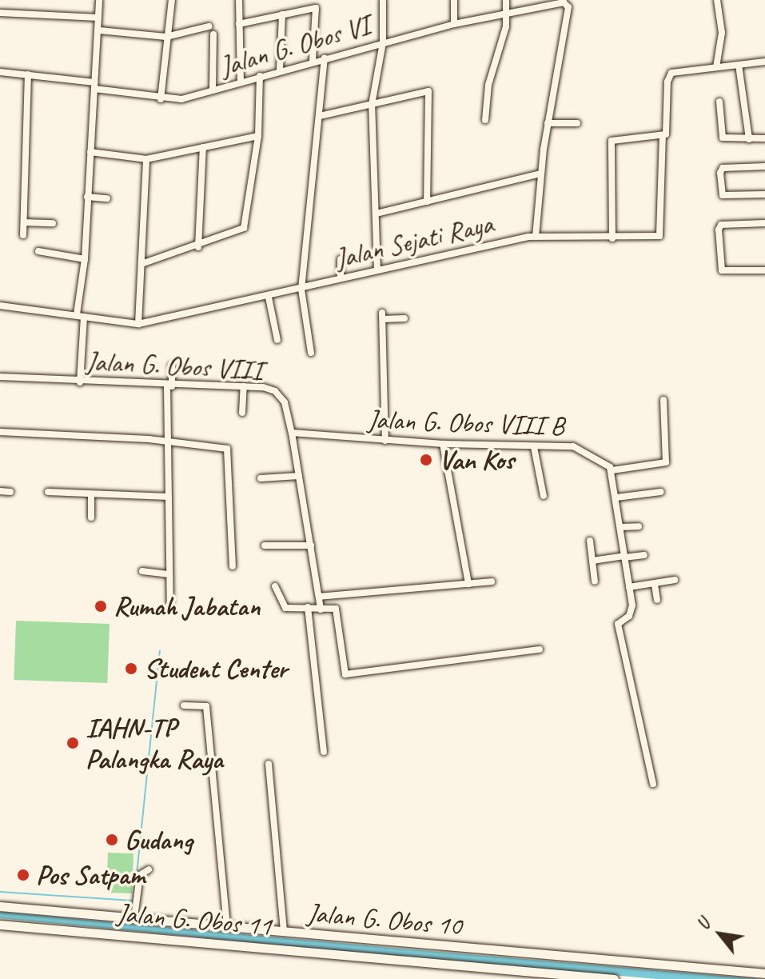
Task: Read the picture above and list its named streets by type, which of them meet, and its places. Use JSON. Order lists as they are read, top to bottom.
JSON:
{
  "streets": {
    "street": [
      "Jalan G. Obos VI",
      "Jalan Sejati Raya",
      "Jalan G. Obos VIII",
      "Jalan G. Obos VIII B",
      "Jalan G. Obos 11",
      "Jalan G. Obos 10"
    ]
  },
  "crossings": [
    ["Jalan G. Obos VIII", "Jalan G. Obos VIII B"]
  ],
  "places": [
    "Van Kos",
    "Rumah Jabatan",
    "Student Center",
    "IAHN-TP Palangka Raya",
    "Gudang",
    "Pos Satpam"
  ],
  "north": "top left"
}
